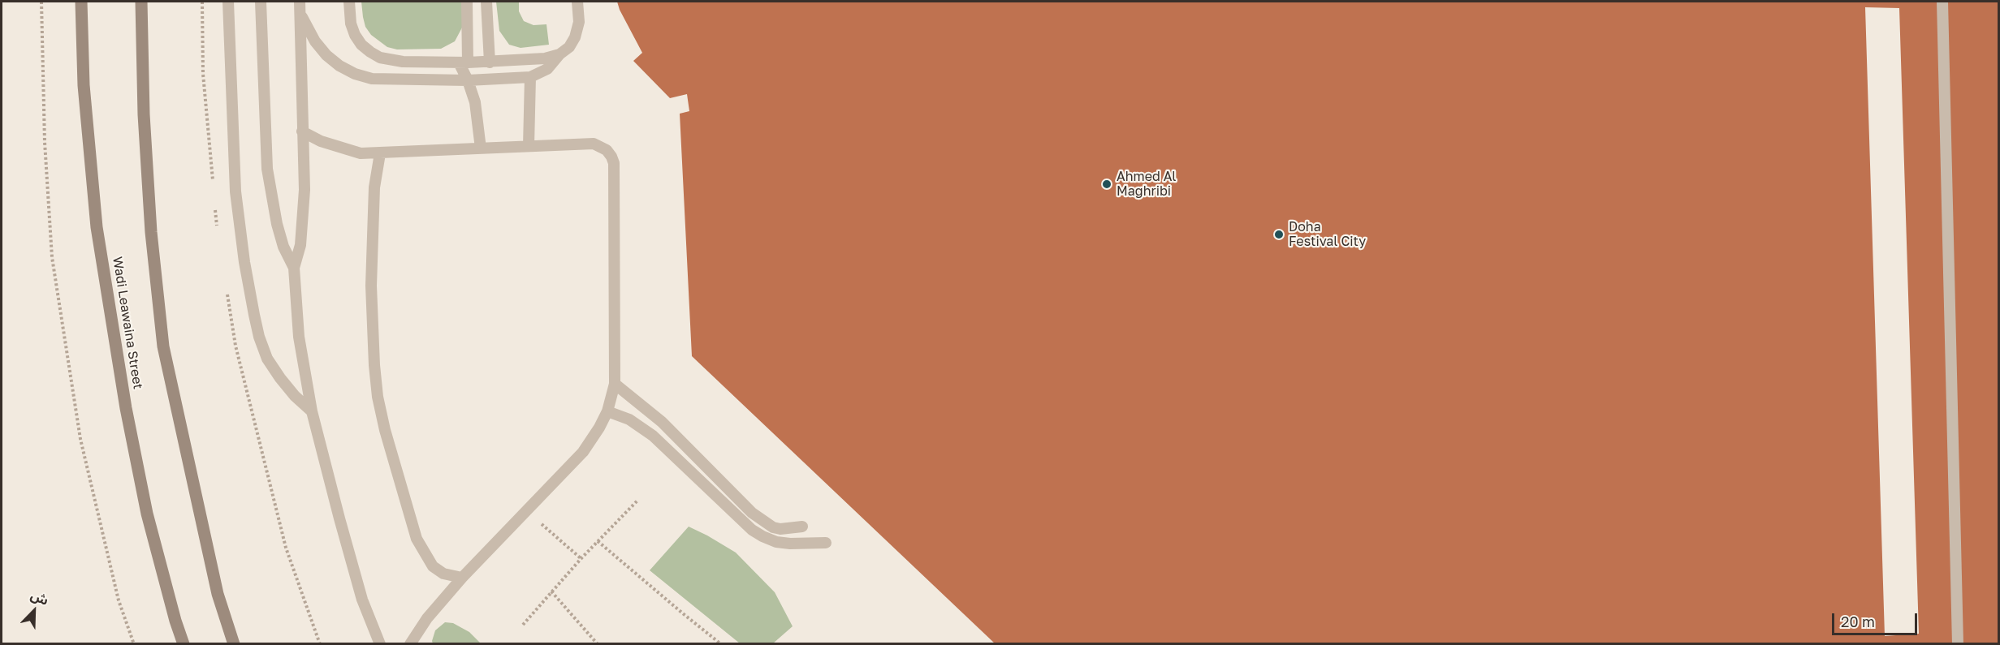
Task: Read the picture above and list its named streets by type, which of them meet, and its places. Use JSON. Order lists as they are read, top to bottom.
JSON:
{
  "streets": {
    "main road": ["Wadi Leawaina Street"]
  },
  "places": ["Ahmed Al Maghribi", "Doha Festival City"],
  "scale_bar": "20 m",
  "north": "top right"
}
